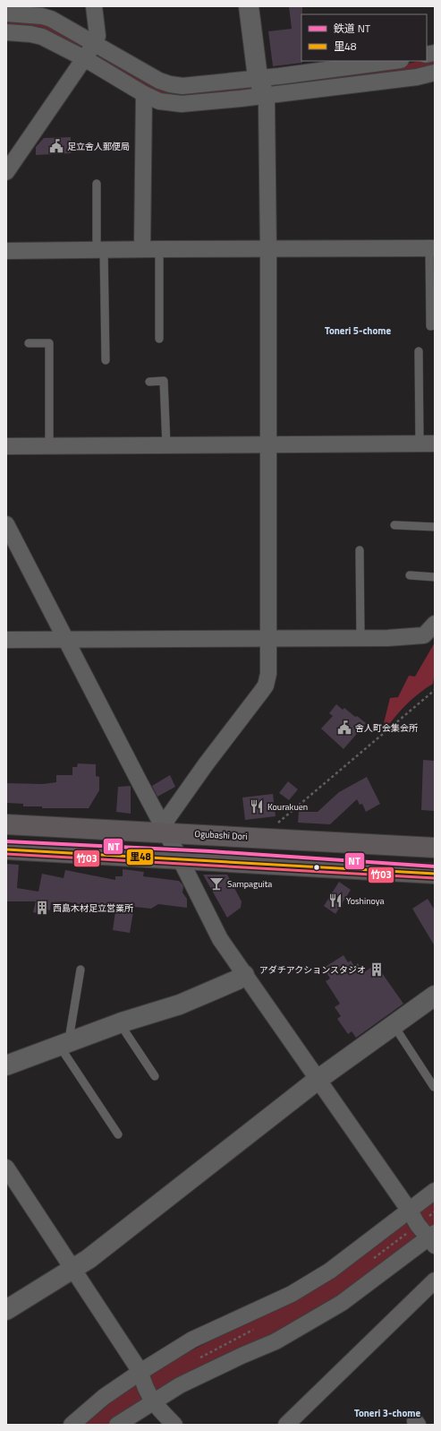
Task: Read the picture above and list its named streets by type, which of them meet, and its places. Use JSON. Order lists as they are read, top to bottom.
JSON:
{
  "streets": {
    "main road": ["Ogubashi Dori"]
  },
  "districts": ["Toneri 5-chome", "Toneri 3-chome"],
  "places": {
    "public building": ["足立舎人郵便局", "舎人町会集会所"],
    "restaurant": ["Kourakuen", "Yoshinoya"],
    "bar": ["Sampaguita"],
    "building": ["西島木材足立営業所", "アダチアクションスタジオ"]
  },
  "lines": ["rail line NT", "transit line 里48", "transit line 竹03"],
  "legend": ["鉄道 NT", "里48"]
}
